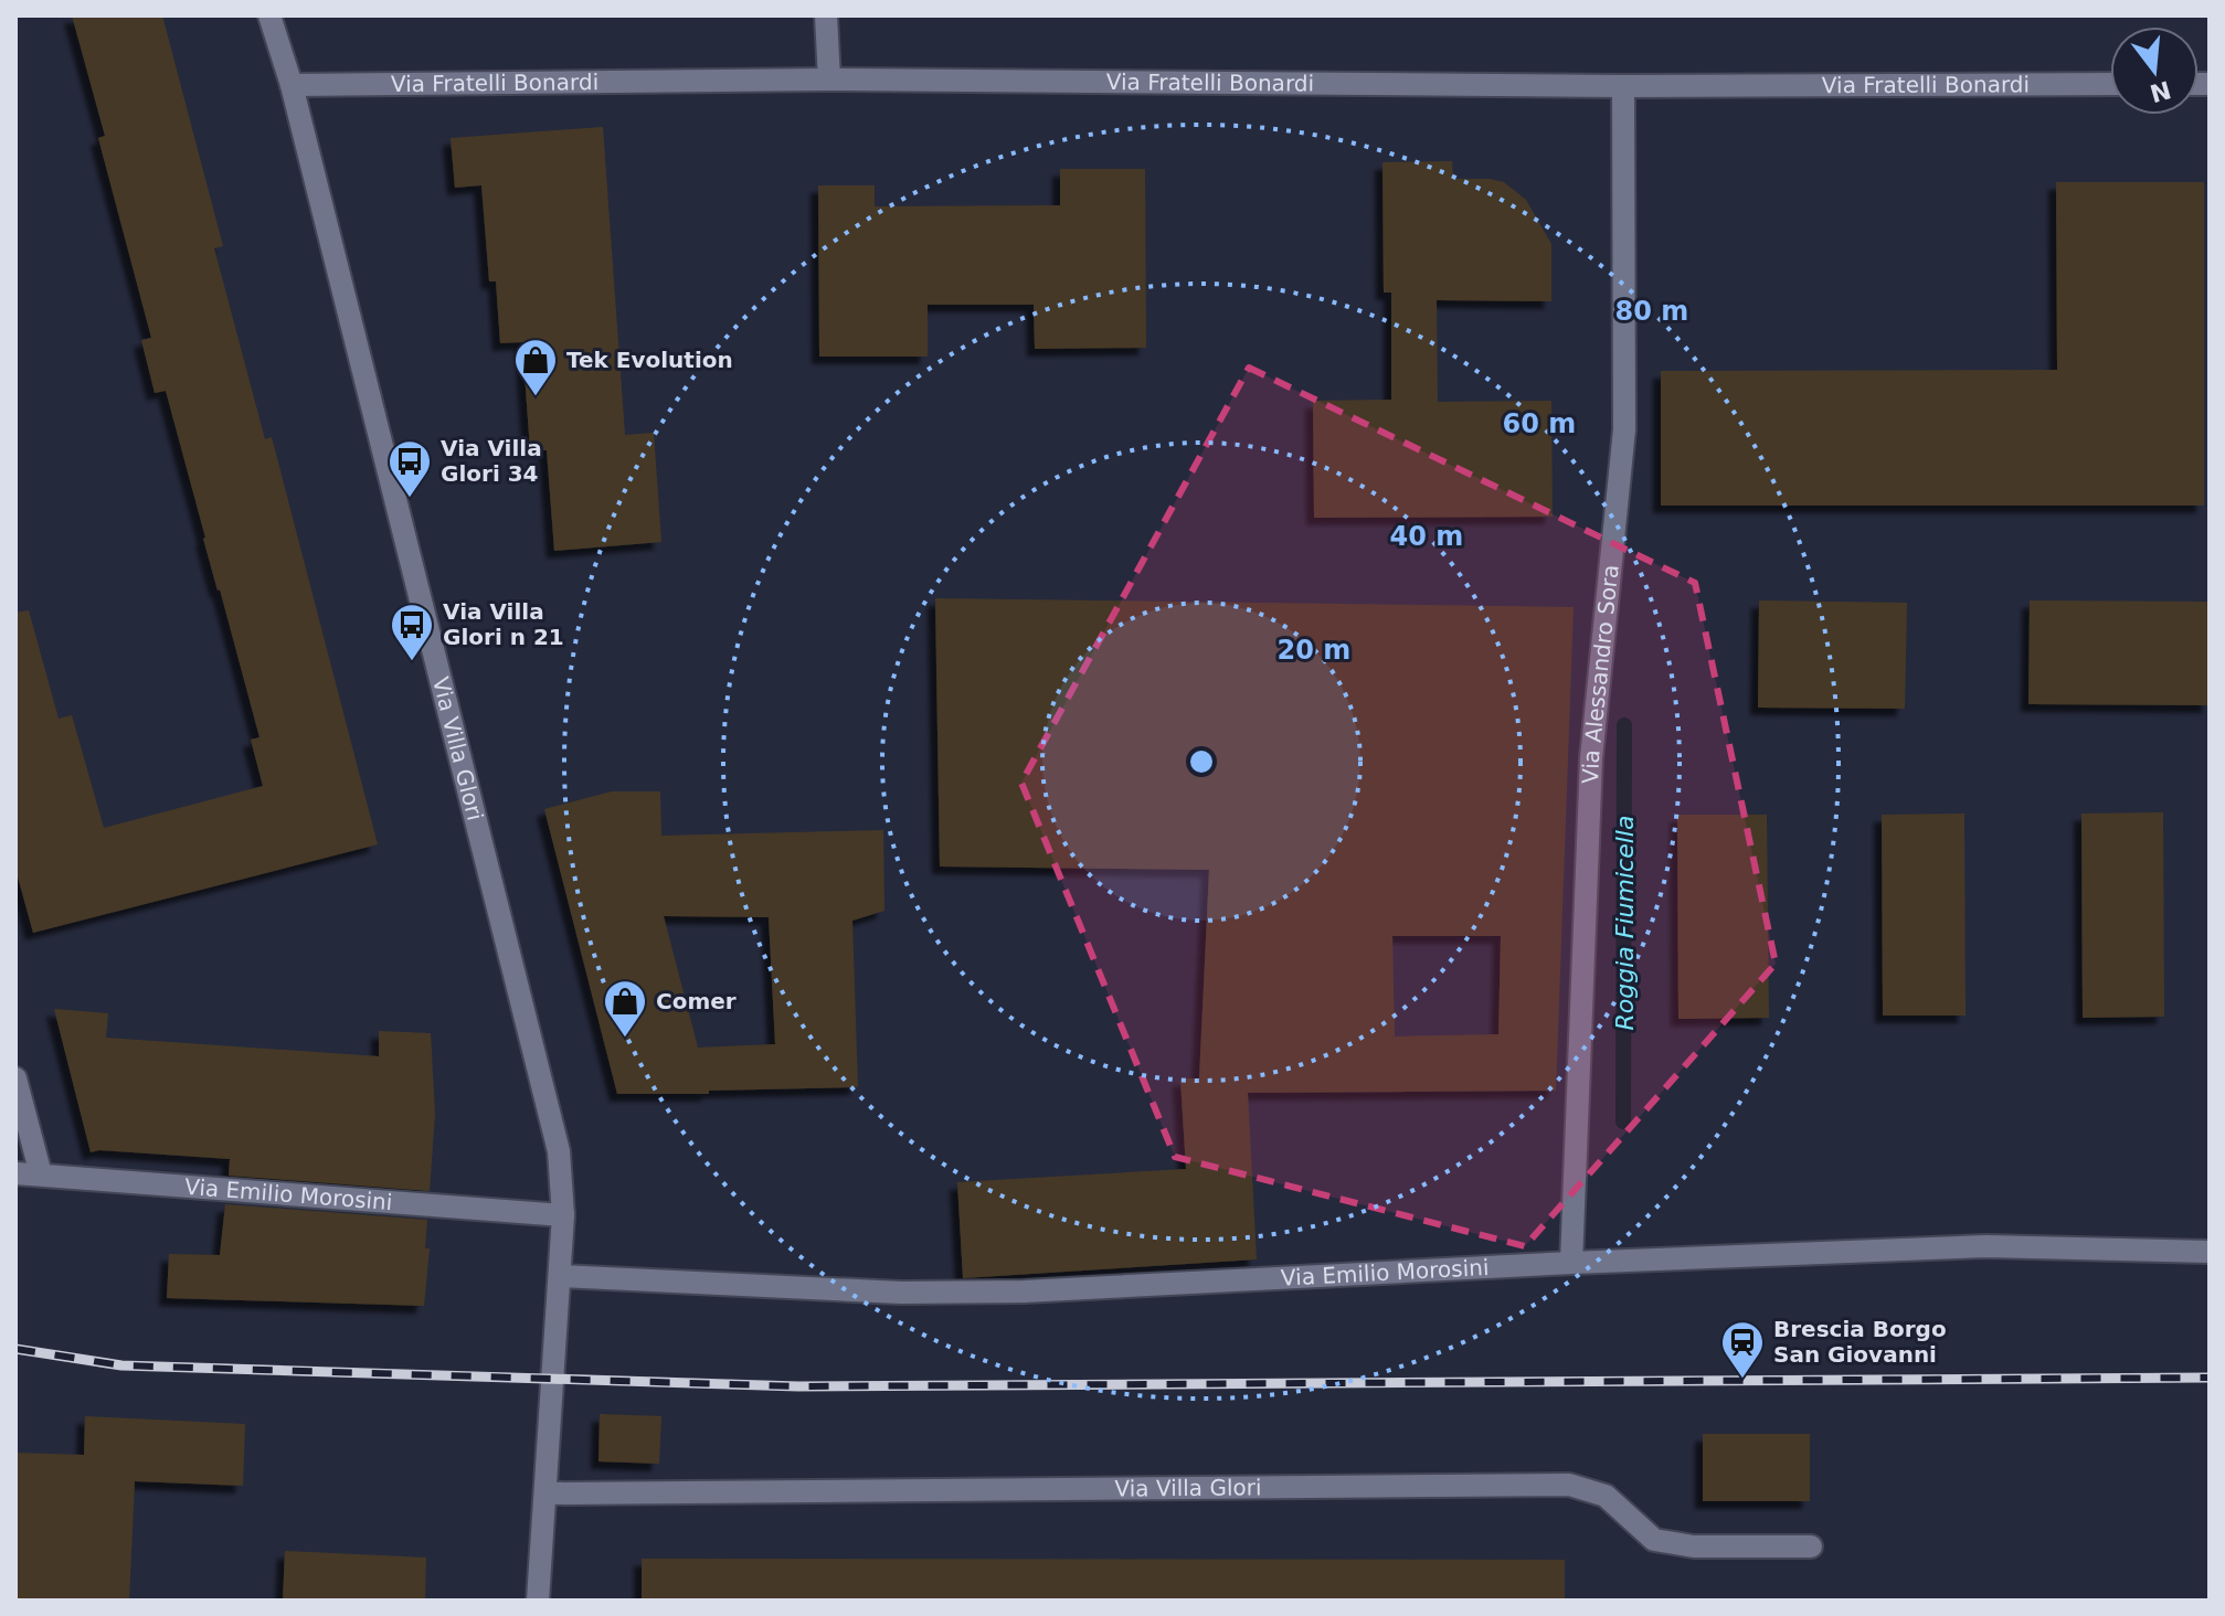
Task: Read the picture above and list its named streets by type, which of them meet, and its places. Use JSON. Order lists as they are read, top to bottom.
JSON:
{
  "streets": {
    "street": [
      "Via Fratelli Bonardi",
      "Via Alessandro Sora",
      "Via Villa Glori",
      "Via Emilio Morosini"
    ]
  },
  "crossings": [
    ["Via Fratelli Bonardi", "Via Alessandro Sora"],
    ["Via Fratelli Bonardi", "Via Villa Glori"],
    ["Via Alessandro Sora", "Via Emilio Morosini"],
    ["Via Villa Glori", "Via Emilio Morosini"]
  ],
  "water": ["Roggia Fiumicella"],
  "places": {
    "shop": ["Tek Evolution", "Comer"],
    "bus stop": ["Via Villa Glori 34", "Via Villa Glori n 21"],
    "station": ["Brescia Borgo San Giovanni"]
  },
  "north": "bottom",
  "rings": [
    "80 m",
    "60 m",
    "40 m",
    "20 m"
  ]
}
